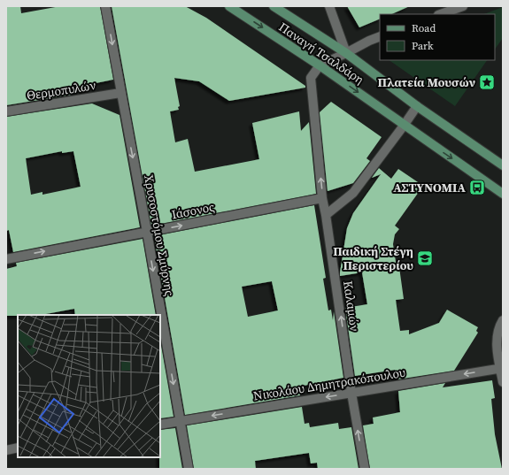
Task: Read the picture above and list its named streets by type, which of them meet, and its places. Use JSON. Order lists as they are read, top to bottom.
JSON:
{
  "streets": {
    "main road": ["Παναγή Τσαλδάρη"],
    "street": [
      "Θερμοπυλών",
      "Ιάσονος",
      "Χρυσοστόμου Σμύρνης",
      "Καλαμών",
      "Νικολάου Δημητρακόπουλου"
    ]
  },
  "crossings": [
    ["Παναγή Τσαλδάρη", "Καλαμών"],
    ["Θερμοπυλών", "Χρυσοστόμου Σμύρνης"],
    ["Ιάσονος", "Χρυσοστόμου Σμύρνης"],
    ["Ιάσονος", "Καλαμών"],
    ["Χρυσοστόμου Σμύρνης", "Νικολάου Δημητρακόπουλου"],
    ["Καλαμών", "Νικολάου Δημητρακόπουλου"]
  ],
  "one_way": [
    "Ιάσονος",
    "Χρυσοστόμου Σμύρνης",
    "Καλαμών",
    "Νικολάου Δημητρακόπουλου"
  ],
  "places": {
    "place": ["Πλατεία Μουσών"],
    "bus stop": ["ΑΣΤΥΝΟΜΙΑ"],
    "school or university": ["Παιδική Στέγη Περιστερίου"]
  },
  "legend": ["Road", "Park"]
}
